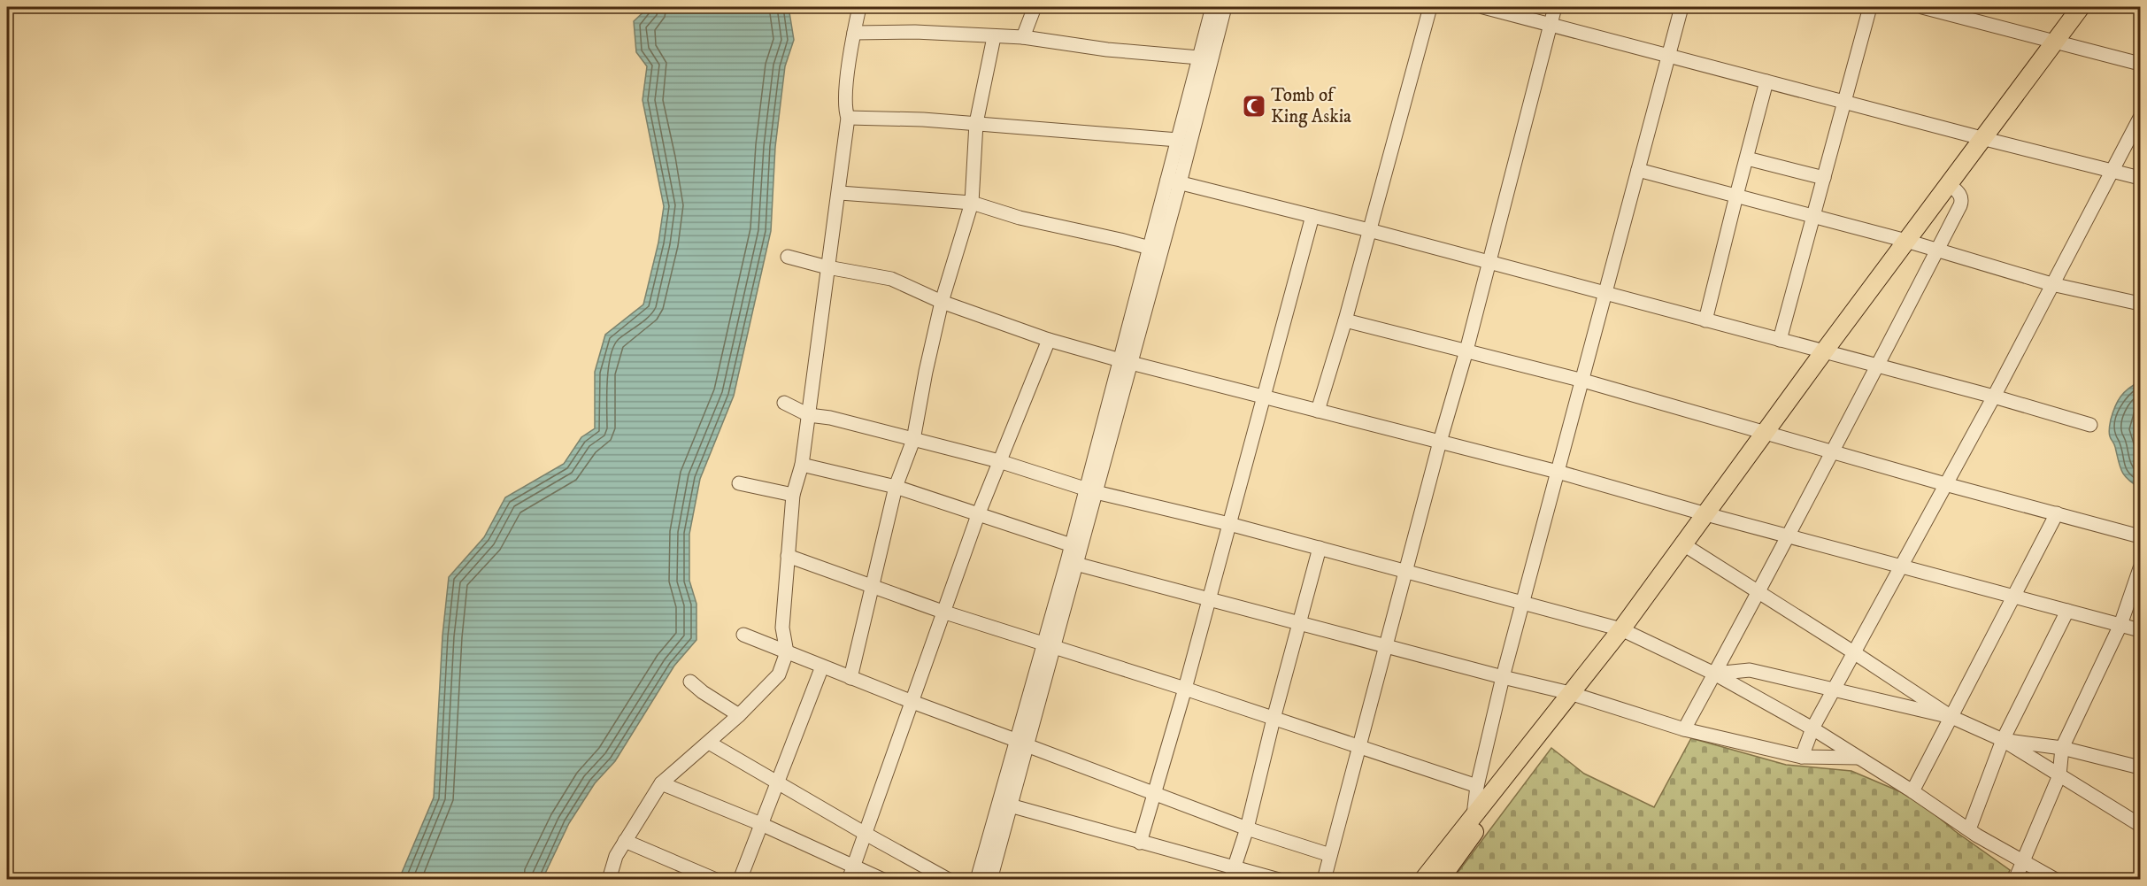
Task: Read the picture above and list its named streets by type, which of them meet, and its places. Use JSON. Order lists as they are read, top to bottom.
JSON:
{
  "places": {
    "mosque": ["Tomb of King Askia"]
  }
}
